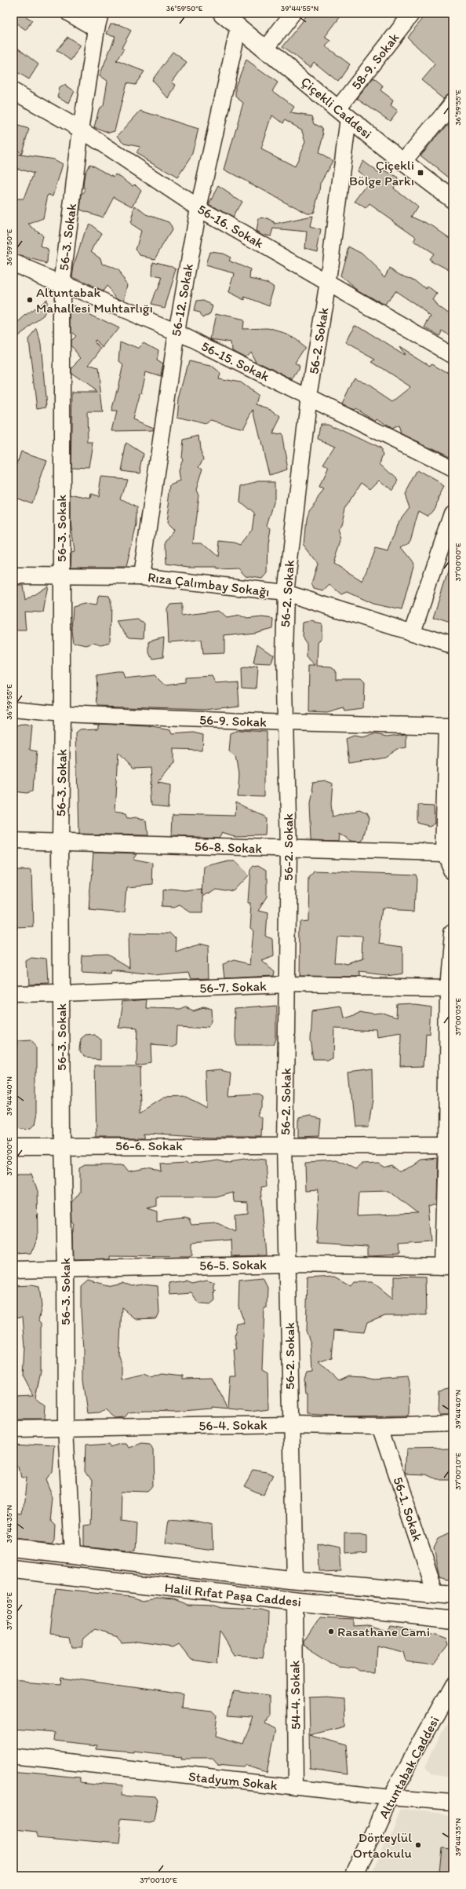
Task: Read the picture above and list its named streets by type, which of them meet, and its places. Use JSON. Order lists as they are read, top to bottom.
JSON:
{
  "streets": {
    "main road": ["Çiçekli Caddesi", "Halil Rıfat Paşa Caddesi"],
    "street": [
      "58-9. Sokak",
      "56-16. Sokak",
      "56-3. Sokak",
      "56-12. Sokak",
      "56-2. Sokak",
      "56-15. Sokak",
      "Rıza Çalımbay Sokağı",
      "56-9. Sokak",
      "56-8. Sokak",
      "56-7. Sokak",
      "56-6. Sokak",
      "56-5. Sokak",
      "56-4. Sokak",
      "56-1. Sokak",
      "54-4. Sokak",
      "Altuntabak Caddesi",
      "Stadyum Sokak"
    ]
  },
  "crossings": [
    ["58-9. Sokak", "Çiçekli Caddesi"],
    ["58-9. Sokak", "56-2. Sokak"],
    ["Çiçekli Caddesi", "56-12. Sokak"],
    ["Çiçekli Caddesi", "56-2. Sokak"],
    ["56-16. Sokak", "56-3. Sokak"],
    ["56-16. Sokak", "56-12. Sokak"],
    ["56-16. Sokak", "56-2. Sokak"],
    ["56-3. Sokak", "56-15. Sokak"],
    ["56-3. Sokak", "Rıza Çalımbay Sokağı"],
    ["56-3. Sokak", "56-9. Sokak"],
    ["56-3. Sokak", "56-8. Sokak"],
    ["56-3. Sokak", "56-7. Sokak"],
    ["56-3. Sokak", "56-6. Sokak"],
    ["56-3. Sokak", "56-5. Sokak"],
    ["56-3. Sokak", "56-4. Sokak"],
    ["56-3. Sokak", "Halil Rıfat Paşa Caddesi"],
    ["56-12. Sokak", "56-15. Sokak"],
    ["56-12. Sokak", "Rıza Çalımbay Sokağı"],
    ["56-2. Sokak", "56-15. Sokak"],
    ["56-2. Sokak", "Rıza Çalımbay Sokağı"],
    ["56-2. Sokak", "56-9. Sokak"],
    ["56-2. Sokak", "56-8. Sokak"],
    ["56-2. Sokak", "56-7. Sokak"],
    ["56-2. Sokak", "56-6. Sokak"],
    ["56-2. Sokak", "56-5. Sokak"],
    ["56-2. Sokak", "56-4. Sokak"],
    ["56-2. Sokak", "Halil Rıfat Paşa Caddesi"],
    ["56-4. Sokak", "56-1. Sokak"],
    ["56-1. Sokak", "Halil Rıfat Paşa Caddesi"],
    ["Halil Rıfat Paşa Caddesi", "54-4. Sokak"],
    ["54-4. Sokak", "Stadyum Sokak"],
    ["Altuntabak Caddesi", "Stadyum Sokak"]
  ],
  "places": {
    "transit": ["Çiçekli Bölge Parkı"],
    "other": ["Altuntabak Mahallesi Muhtarlığı", "Rasathane Cami", "Dörteylül Ortaokulu"]
  },
  "coordinates": [
    "36°59'50\"E",
    "39°44'55\"N",
    "36°59'55\"E",
    "37°00'00\"E",
    "37°00'05\"E",
    "39°44'40\"N",
    "37°00'10\"E",
    "39°44'35\"N"
  ]
}
